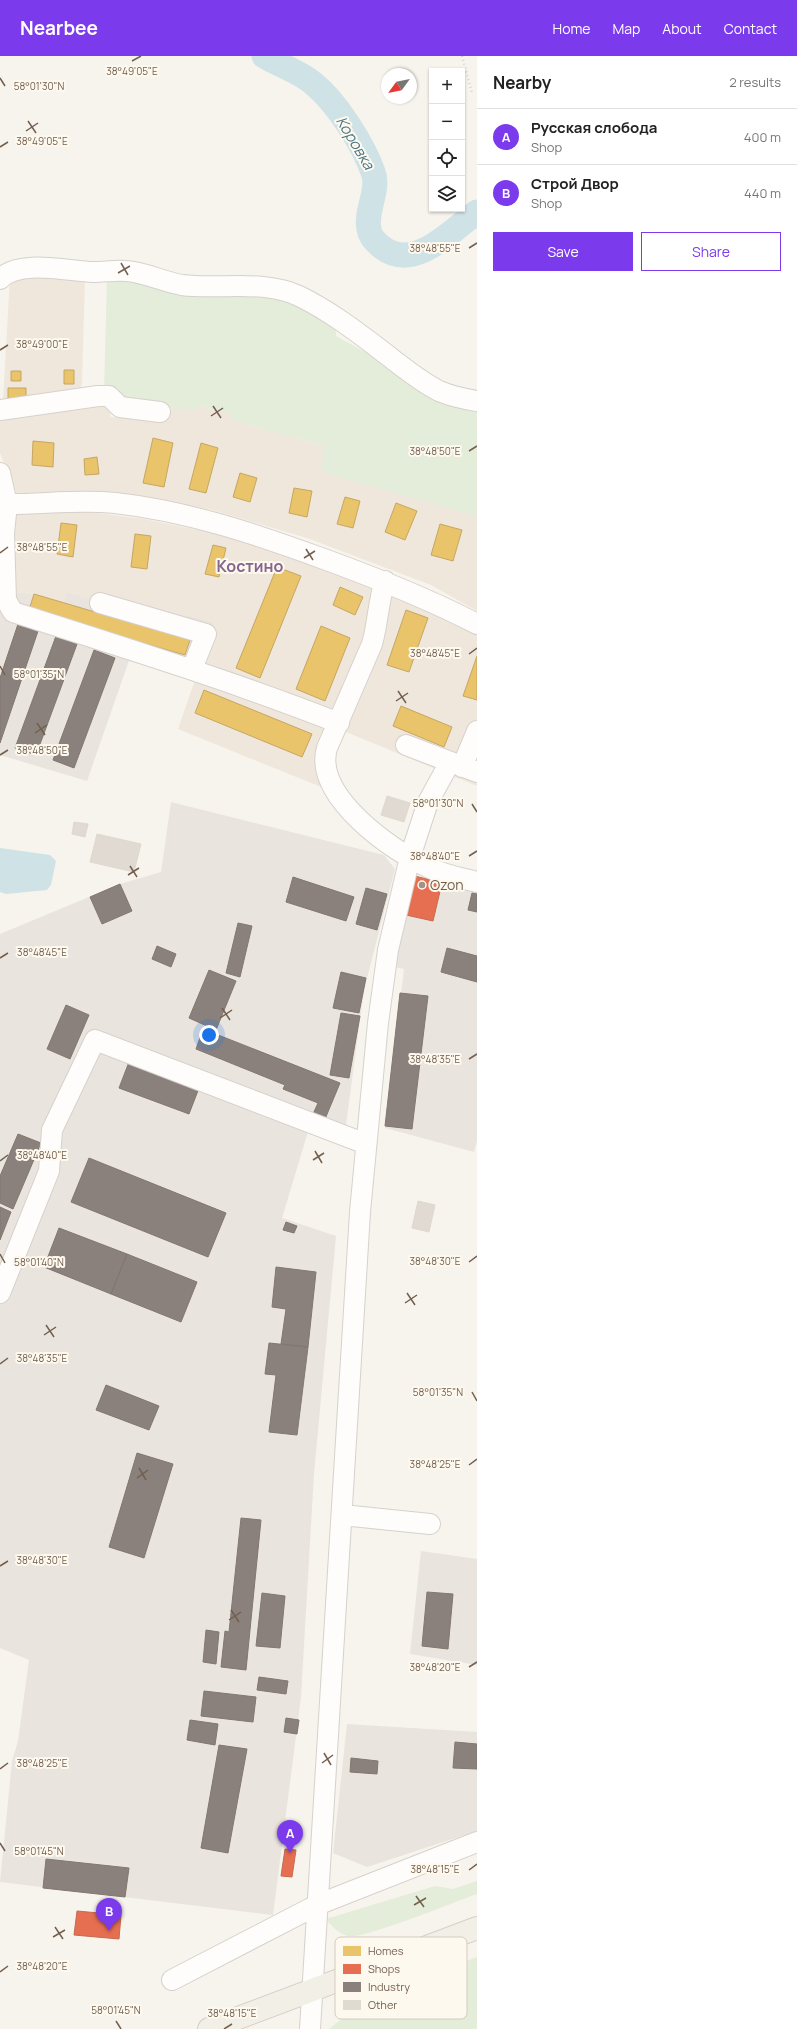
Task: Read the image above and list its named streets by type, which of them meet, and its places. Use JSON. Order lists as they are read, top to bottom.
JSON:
{
  "districts": ["Костино"],
  "water": ["Коровка"],
  "places": ["Ozon"],
  "legend": [
    "Homes",
    "Shops",
    "Industry",
    "Other"
  ],
  "north": "bottom left",
  "page": {
    "header": "Nearbee",
    "nav": [
      "Home",
      "Map",
      "About",
      "Contact"
    ],
    "heading": ["Nearby", "2 results"],
    "map_buttons": ["+", "−"],
    "list": [
      {
        "mark": "A",
        "name": "Русская слобода",
        "note": "Shop",
        "value": "400 m"
      },
      {
        "mark": "B",
        "name": "Строй Двор",
        "note": "Shop",
        "value": "440 m"
      }
    ],
    "buttons": ["Save", "Share"],
    "pins": ["A", "B"]
  },
  "coordinates": [
    "38°49'05\"E",
    "58°01'30\"N",
    "38°48'55\"E",
    "38°49'00\"E",
    "38°48'50\"E",
    "38°48'45\"E",
    "58°01'35\"N",
    "38°48'40\"E",
    "38°48'35\"E",
    "38°48'30\"E",
    "58°01'40\"N",
    "38°48'25\"E",
    "38°48'20\"E",
    "58°01'45\"N",
    "38°48'15\"E"
  ]
}
